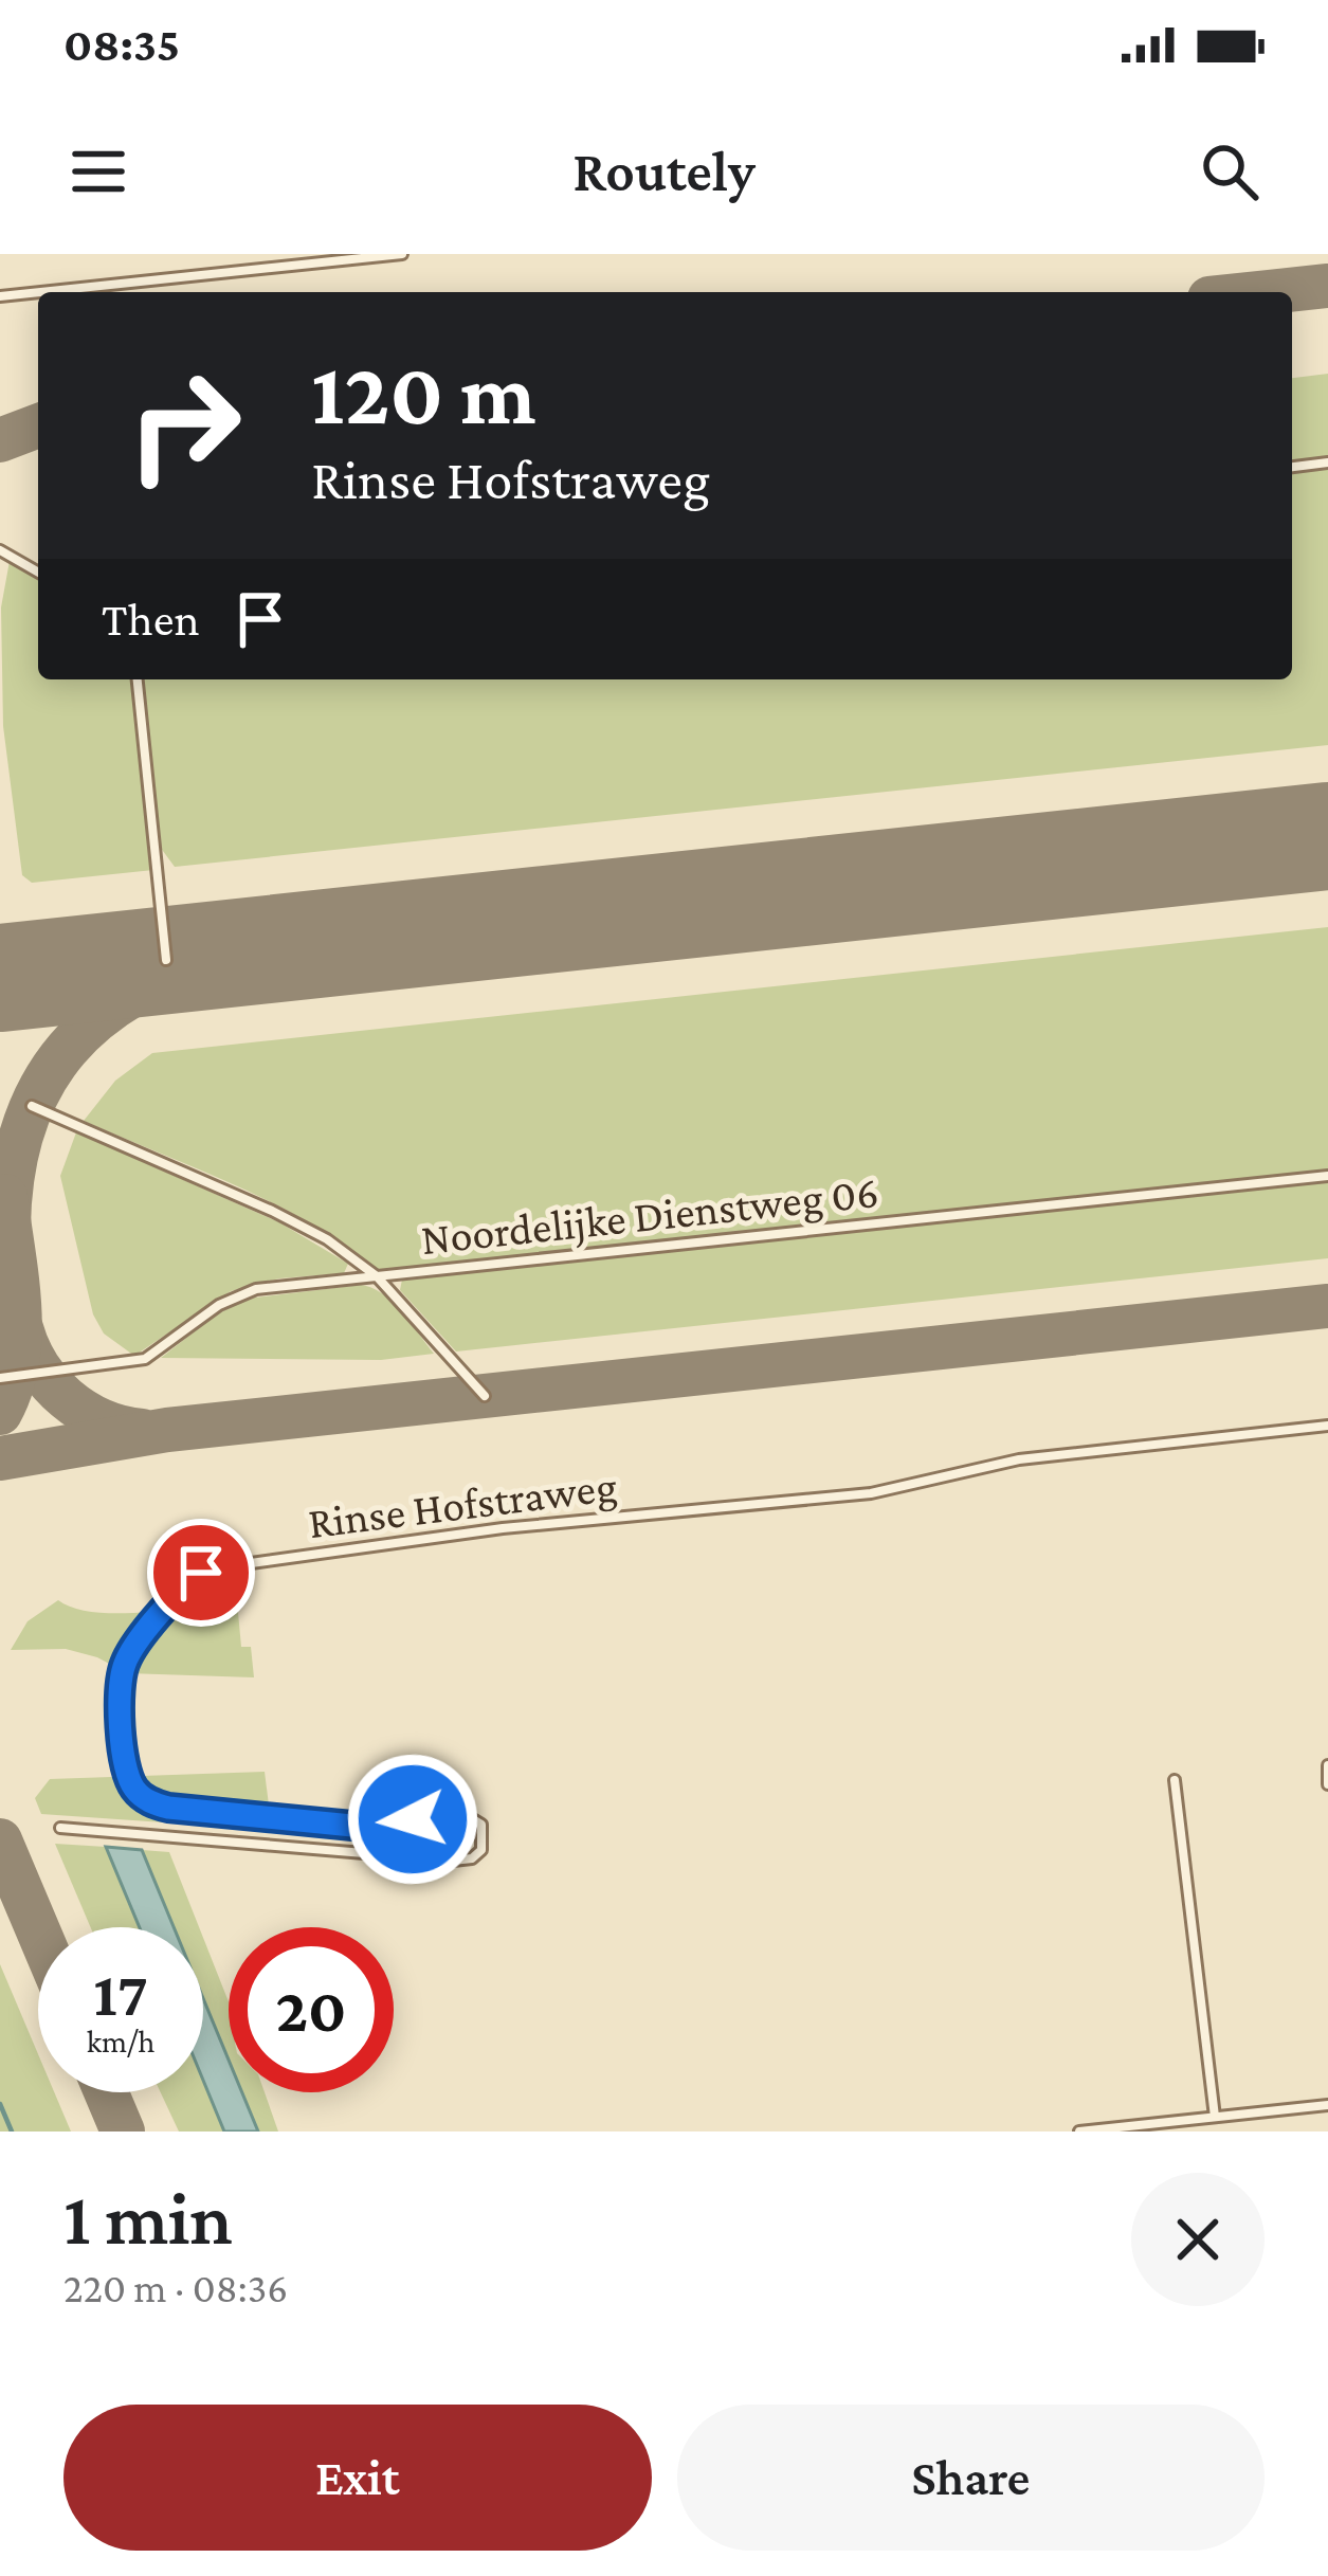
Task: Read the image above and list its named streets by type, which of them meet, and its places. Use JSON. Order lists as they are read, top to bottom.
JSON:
{
  "streets": {
    "lane": ["Noordelijke Dienstweg 06", "Rinse Hofstraweg"]
  },
  "page": {
    "status": "08:35",
    "header": "Routely",
    "turn": ["120 m", "Rinse Hofstraweg"],
    "then": "Then",
    "speed": "17 km/h",
    "limit": "20",
    "heading": ["1 min", "220 m · 08:36"],
    "buttons": ["Exit", "Share"]
  }
}
